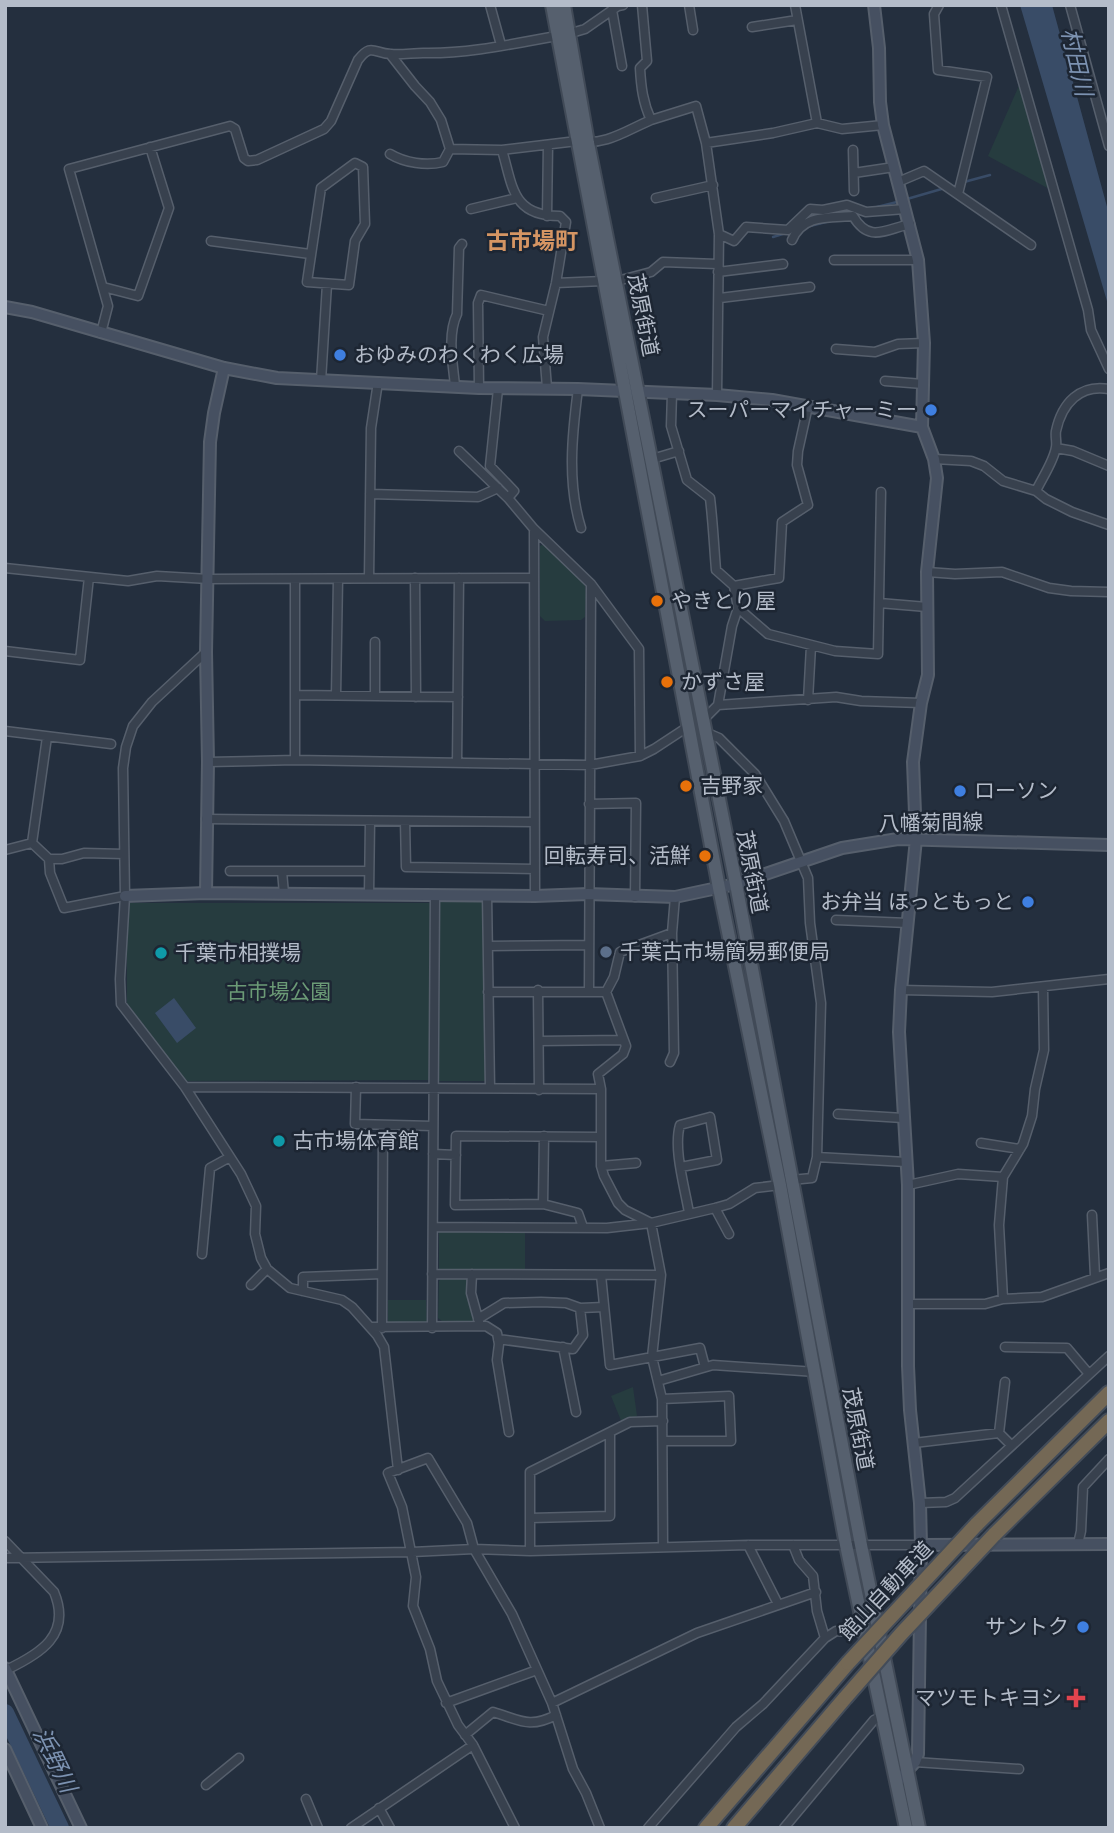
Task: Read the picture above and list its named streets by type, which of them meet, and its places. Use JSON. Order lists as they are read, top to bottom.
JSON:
{
  "streets": {
    "highway": ["館山自動車道"],
    "main road": ["茂原街道"],
    "street": ["八幡菊間線"]
  },
  "crossings": [
    ["茂原街道", "八幡菊間線"]
  ],
  "districts": ["古市場町"],
  "water": ["村田川", "浜野川"],
  "parks": ["古市場公園"],
  "places": {
    "other": [
      "おゆみのわくわく広場",
      "スーパーマイチャーミー",
      "やきとり屋",
      "かずさ屋",
      "吉野家",
      "ローソン",
      "回転寿司、活鮮",
      "お弁当 ほっともっと",
      "千葉古市場簡易郵便局",
      "千葉市相撲場",
      "古市場体育館",
      "サントク"
    ],
    "health": ["マツモトキヨシ"]
  }
}
